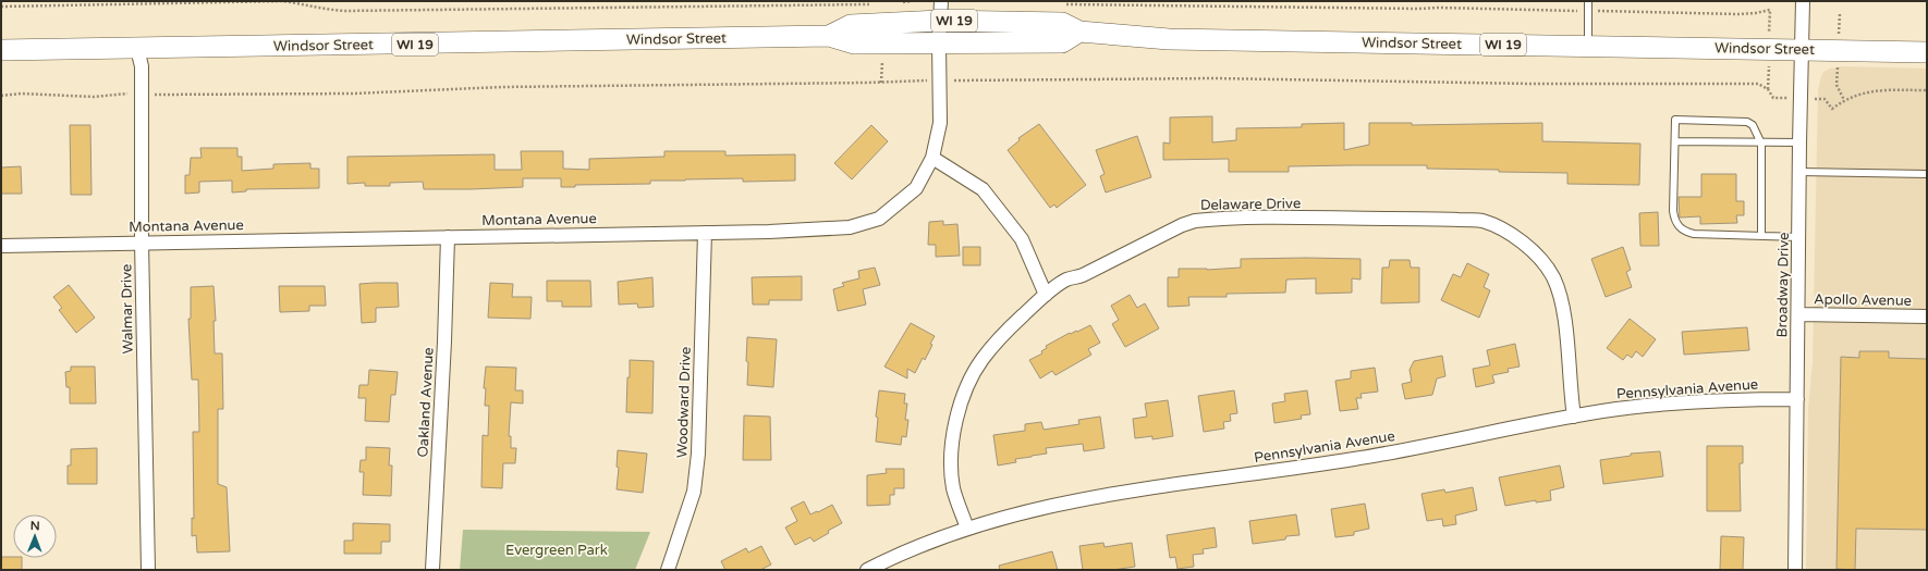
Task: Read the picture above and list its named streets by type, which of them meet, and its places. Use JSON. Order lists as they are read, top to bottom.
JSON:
{
  "streets": {
    "main road": ["WI 19", "Windsor Street"],
    "street": [
      "Delaware Drive",
      "Montana Avenue",
      "Broadway Drive",
      "Apollo Avenue",
      "Walmar Drive",
      "Pennsylvania Avenue",
      "Oakland Avenue",
      "Woodward Drive"
    ]
  },
  "crossings": [
    ["Windsor Street", "Montana Avenue"],
    ["Windsor Street", "Broadway Drive"],
    ["Windsor Street", "Walmar Drive"],
    ["Delaware Drive", "Pennsylvania Avenue"],
    ["Montana Avenue", "Walmar Drive"],
    ["Montana Avenue", "Oakland Avenue"],
    ["Montana Avenue", "Woodward Drive"],
    ["Broadway Drive", "Apollo Avenue"],
    ["Broadway Drive", "Pennsylvania Avenue"]
  ],
  "parks": ["Evergreen Park"],
  "north": "top"
}
